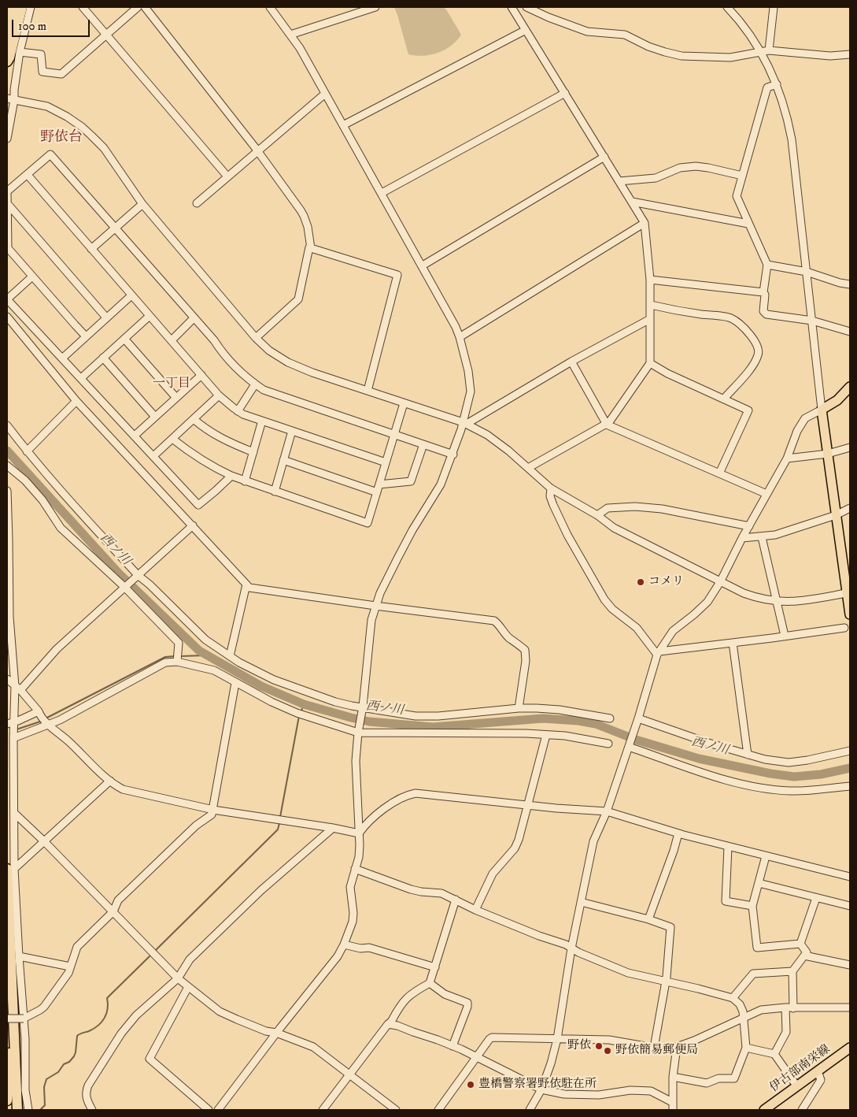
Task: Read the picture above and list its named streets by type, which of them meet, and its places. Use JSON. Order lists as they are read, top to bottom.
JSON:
{
  "streets": {
    "main road": ["伊古部南栄線"]
  },
  "districts": ["野依台", "一丁目"],
  "water": ["西ノ川"],
  "places": [
    "コメリ",
    "野依",
    "野依簡易郵便局",
    "豊橋警察署野依駐在所"
  ],
  "scale_bar": "100 m"
}
